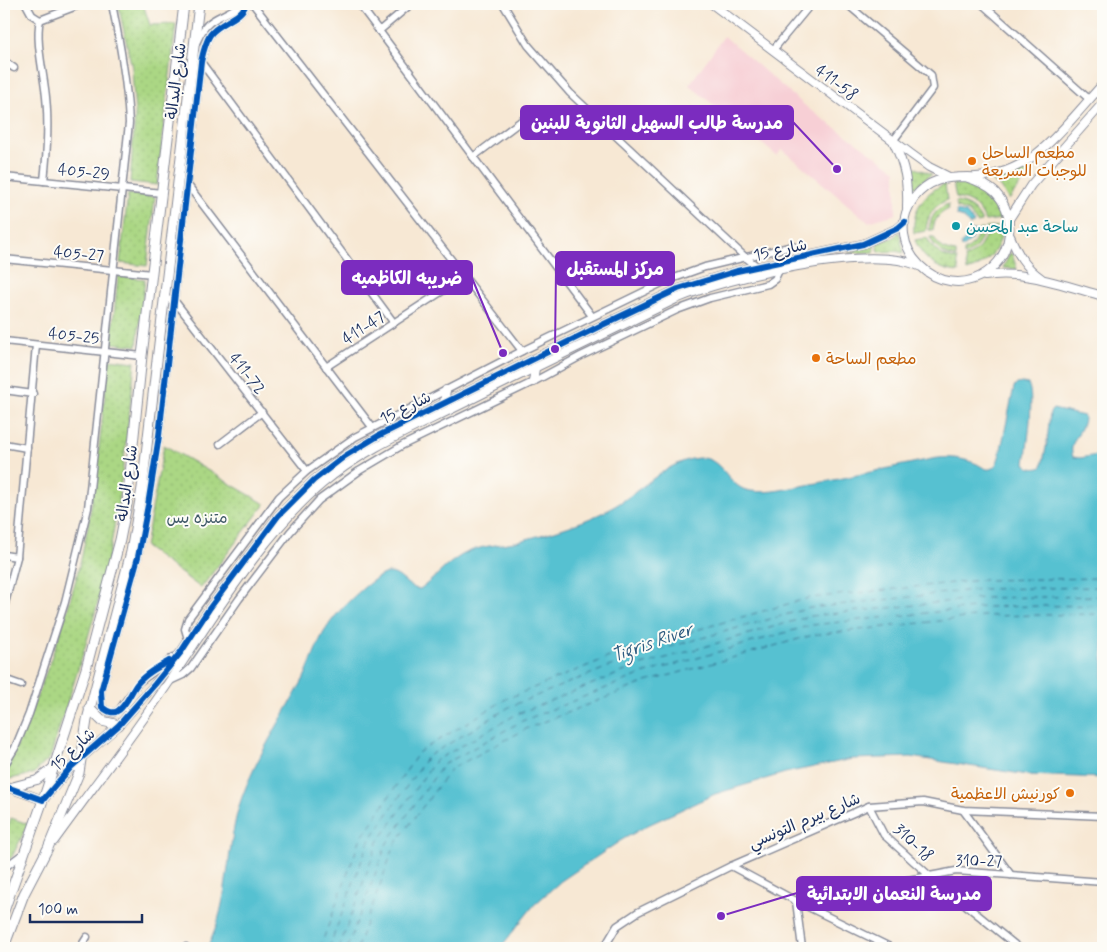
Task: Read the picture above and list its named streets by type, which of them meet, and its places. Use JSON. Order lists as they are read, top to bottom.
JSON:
{
  "streets": {
    "main road": ["شارع البدالة"],
    "street": [
      "411-58",
      "405-29",
      "شارع 15",
      "405-27",
      "411-47",
      "405-25",
      "411-72",
      "شارع بيرم التونسي",
      "310-18",
      "310-27"
    ]
  },
  "crossings": [
    ["شارع البدالة", "405-29"],
    ["شارع البدالة", "شارع 15"],
    ["شارع البدالة", "405-27"],
    ["شارع البدالة", "405-25"],
    ["411-58", "شارع 15"],
    ["شارع بيرم التونسي", "310-18"],
    ["310-18", "310-27"]
  ],
  "water": ["Tigris River"],
  "parks": ["متنزه يس"],
  "places": [
    "مطعم الساحل للوجبات السريعة",
    "مدرسة طالب السهيل الثانوية للبنين",
    "ساحة عبد المحسن",
    "مركز المستقبل",
    "ضريبه الكاظميه",
    "مطعم الساحة",
    "كورنيش الاعظمية",
    "مدرسة النعمان الابتدائية"
  ],
  "scale_bar": "100 m"
}
